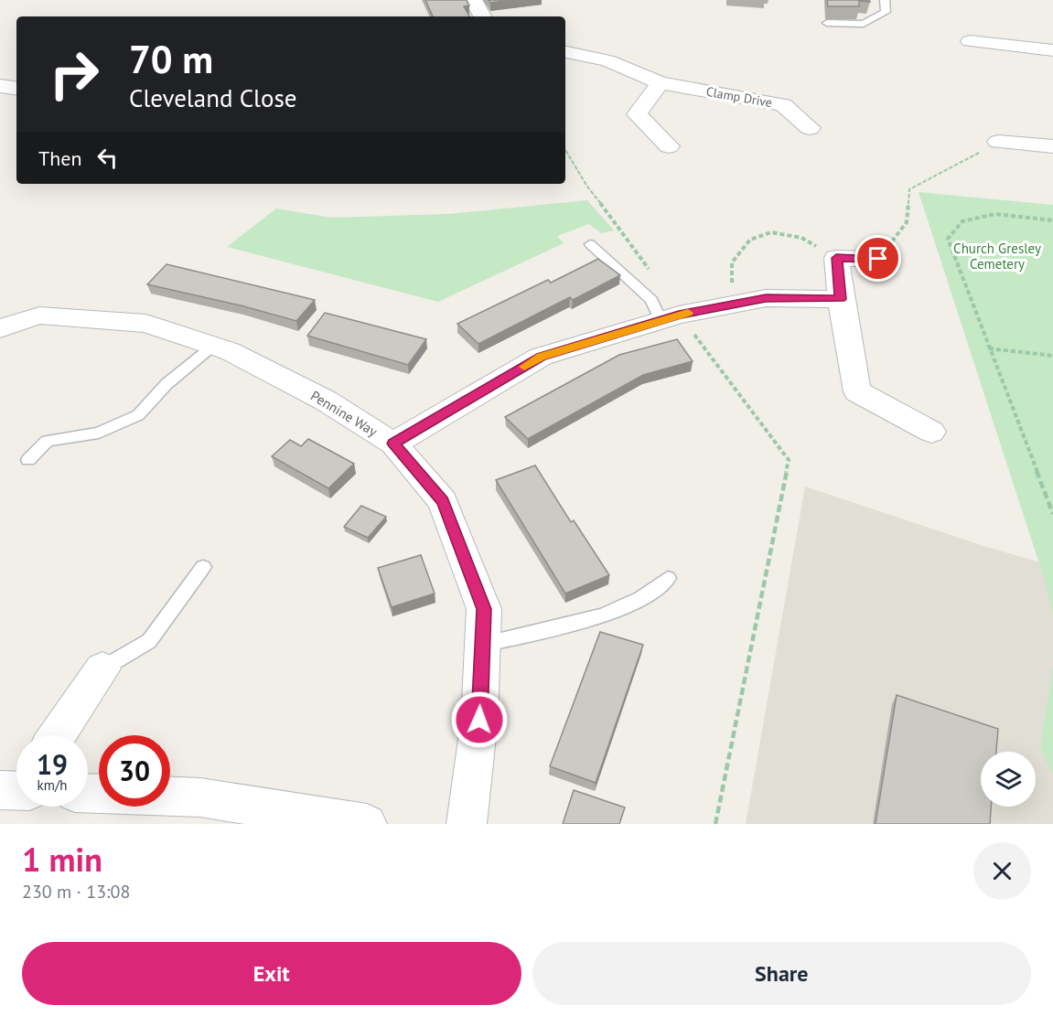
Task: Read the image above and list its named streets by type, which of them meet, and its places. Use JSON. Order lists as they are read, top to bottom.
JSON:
{
  "streets": {
    "street": ["Clamp Drive", "Pennine Way"]
  },
  "parks": ["Church Gresley Cemetery"],
  "page": {
    "turn": ["70 m", "Cleveland Close"],
    "then": "Then",
    "speed": "19 km/h",
    "limit": "30",
    "heading": ["1 min", "230 m · 13:08"],
    "buttons": ["Exit", "Share"]
  }
}
